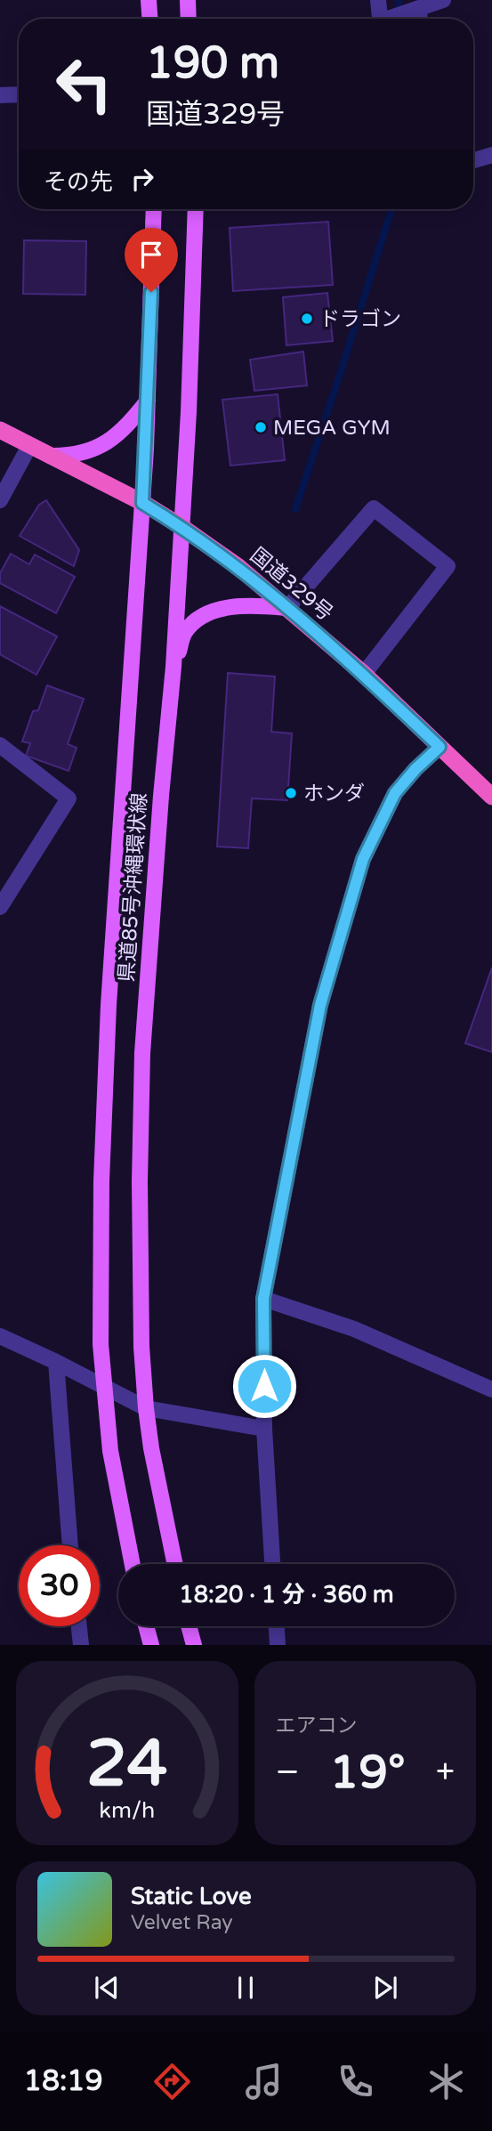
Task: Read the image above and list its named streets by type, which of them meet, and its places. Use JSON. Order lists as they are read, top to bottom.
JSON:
{
  "streets": {
    "highway": ["国道329号"],
    "main road": ["県道85号沖縄環状線"]
  },
  "crossings": [
    ["国道329号", "県道85号沖縄環状線"]
  ],
  "places": ["ドラゴン", "MEGA GYM", "ホンダ"],
  "page": {
    "turn": ["190 m", "国道329号"],
    "then": "その先",
    "limit": "30",
    "trip": "18:20 · 1 分 · 360 m",
    "tile": "エアコン",
    "heat": ["−", "19°", "+"],
    "song": ["Static Love", "Velvet Ray"],
    "tabs": "18:19",
    "gauge": ["24", "km/h"]
  }
}
